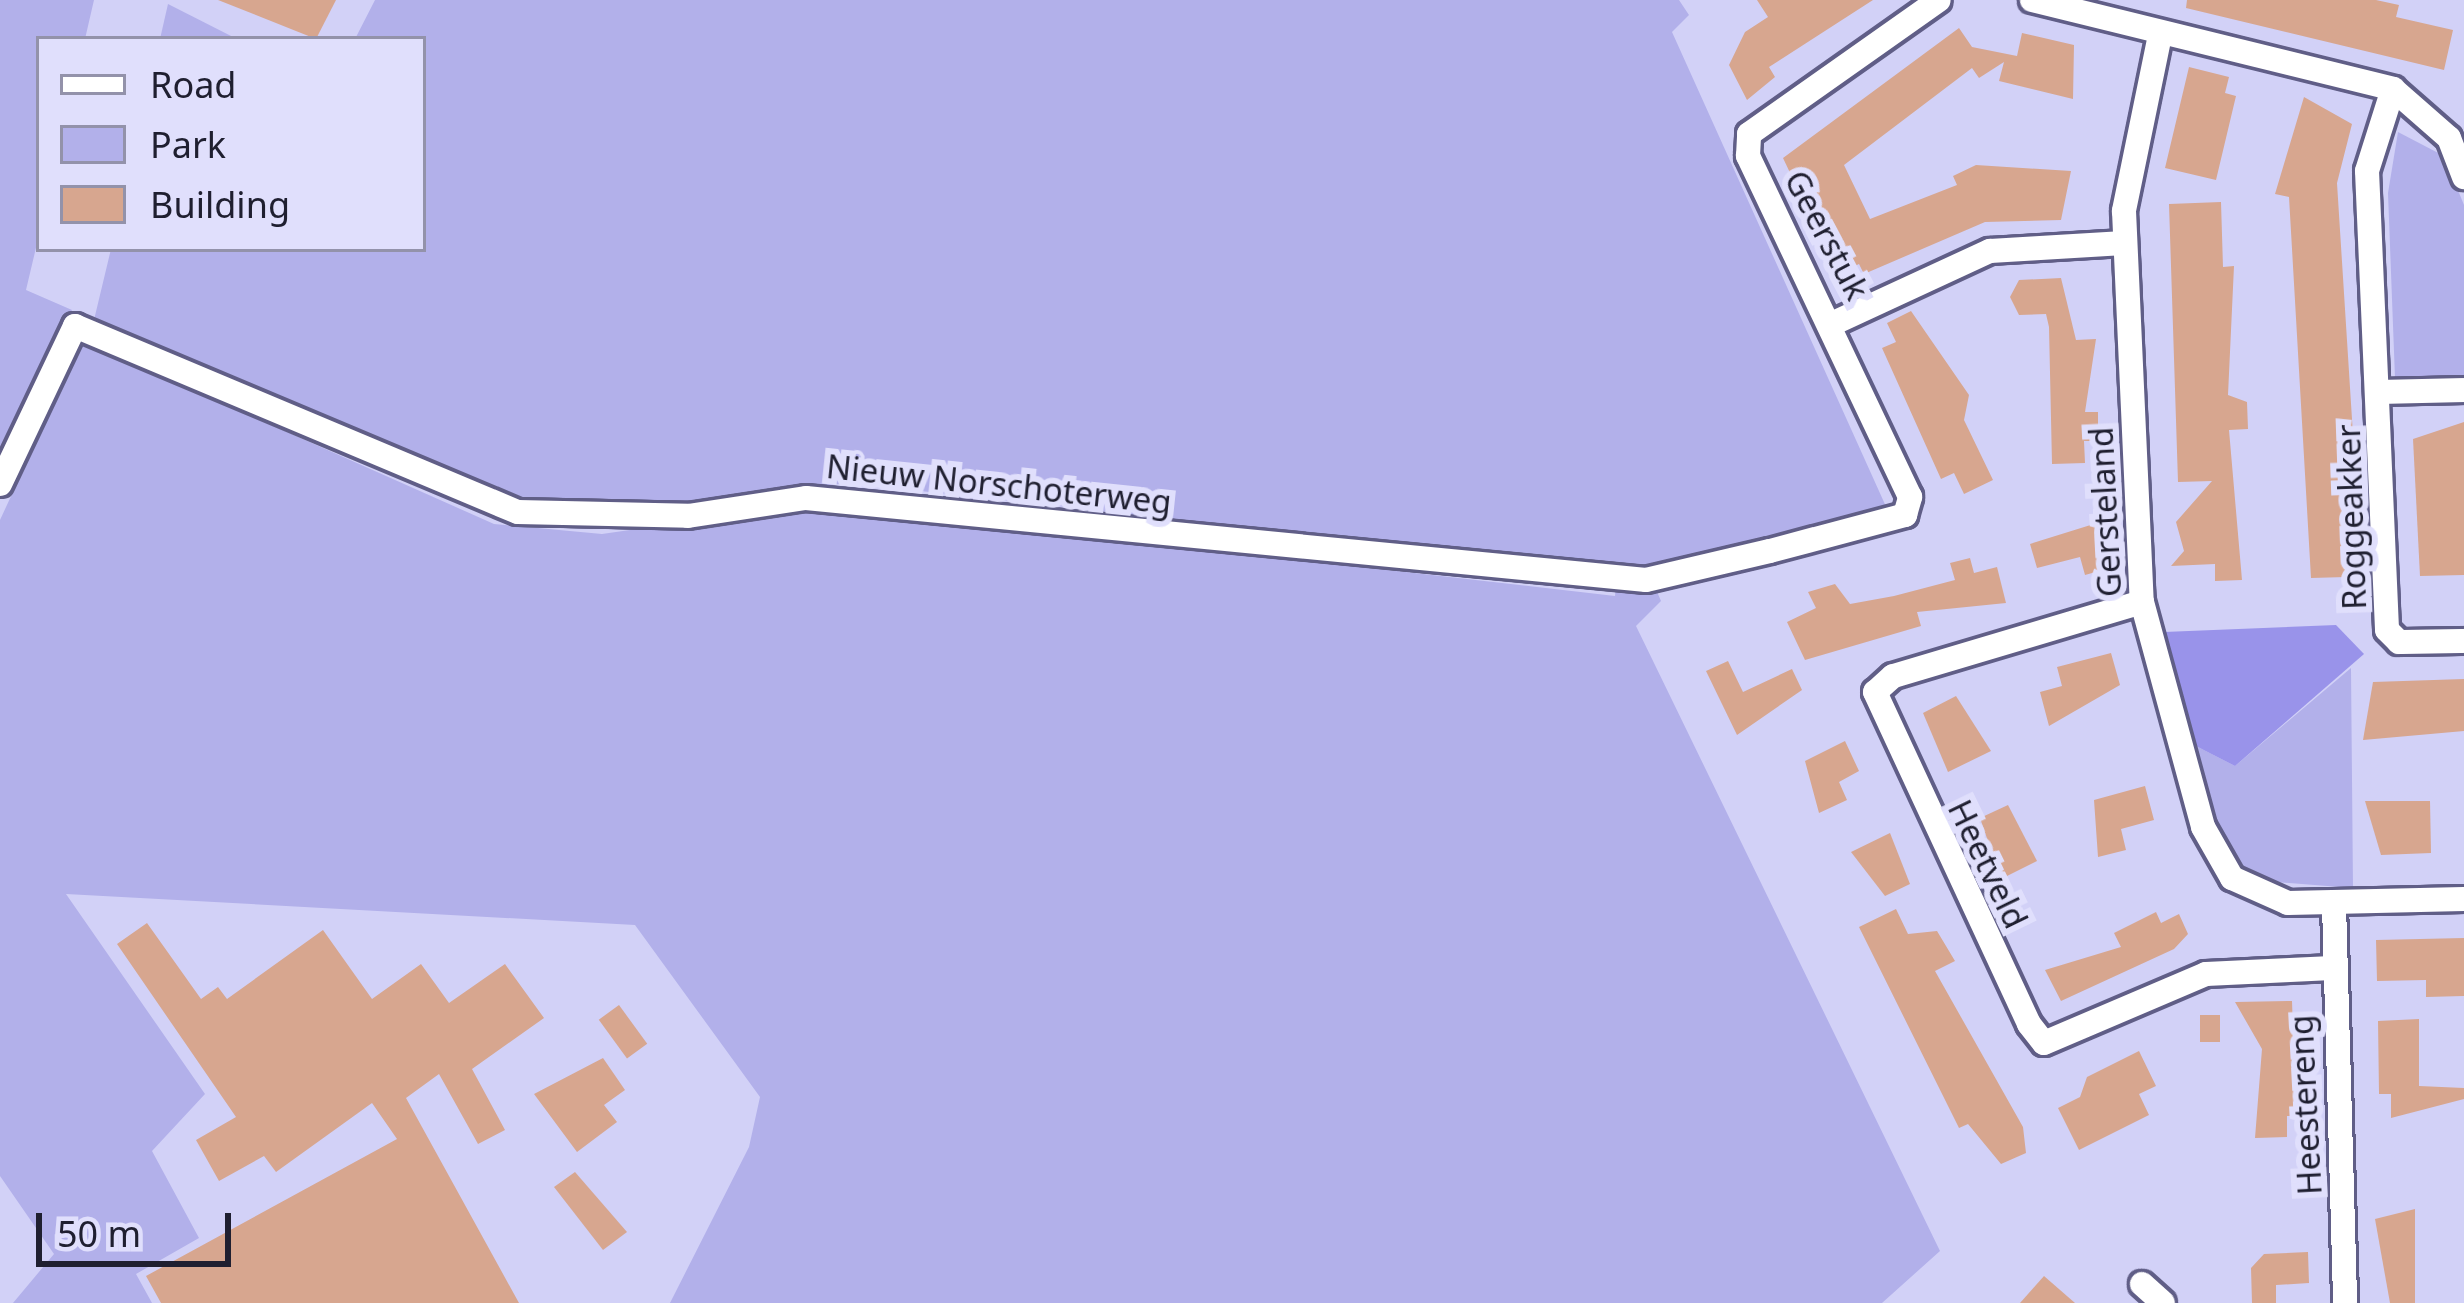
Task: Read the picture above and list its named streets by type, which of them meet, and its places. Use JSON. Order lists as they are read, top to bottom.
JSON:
{
  "streets": {
    "street": [
      "Geerstuk",
      "Nieuw Norschoterweg",
      "Gersteland",
      "Roggeakker",
      "Heetveld",
      "Heestereng"
    ]
  },
  "crossings": [
    ["Geerstuk", "Nieuw Norschoterweg"],
    ["Gersteland", "Heetveld"],
    ["Gersteland", "Heestereng"],
    ["Heetveld", "Heestereng"]
  ],
  "legend": ["Road", "Park", "Building"],
  "scale_bar": "50 m"
}
